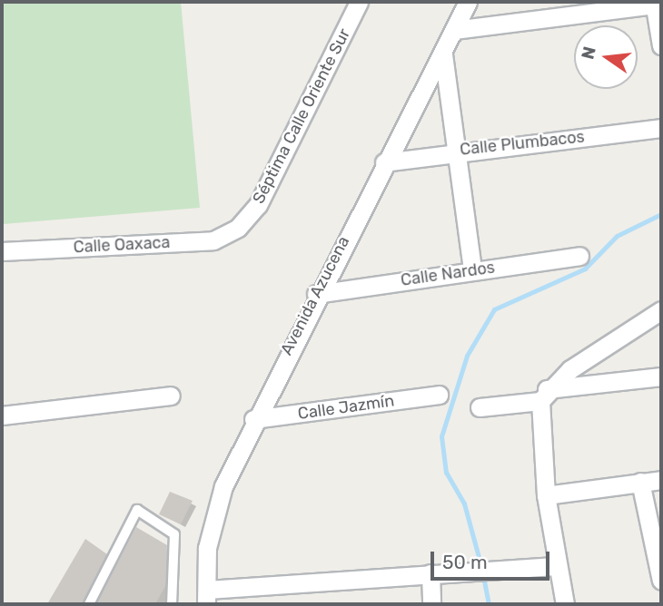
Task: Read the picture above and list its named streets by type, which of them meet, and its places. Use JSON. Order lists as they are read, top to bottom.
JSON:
{
  "streets": {
    "street": [
      "Séptima Calle Oriente Sur",
      "Calle Plumbacos",
      "Calle Oaxaca",
      "Calle Nardos",
      "Avenida Azucena",
      "Calle Jazmín"
    ]
  },
  "crossings": [
    ["Séptima Calle Oriente Sur", "Calle Oaxaca"],
    ["Calle Plumbacos", "Avenida Azucena"],
    ["Calle Nardos", "Avenida Azucena"],
    ["Avenida Azucena", "Calle Jazmín"]
  ],
  "scale_bar": "50 m",
  "north": "left"
}
